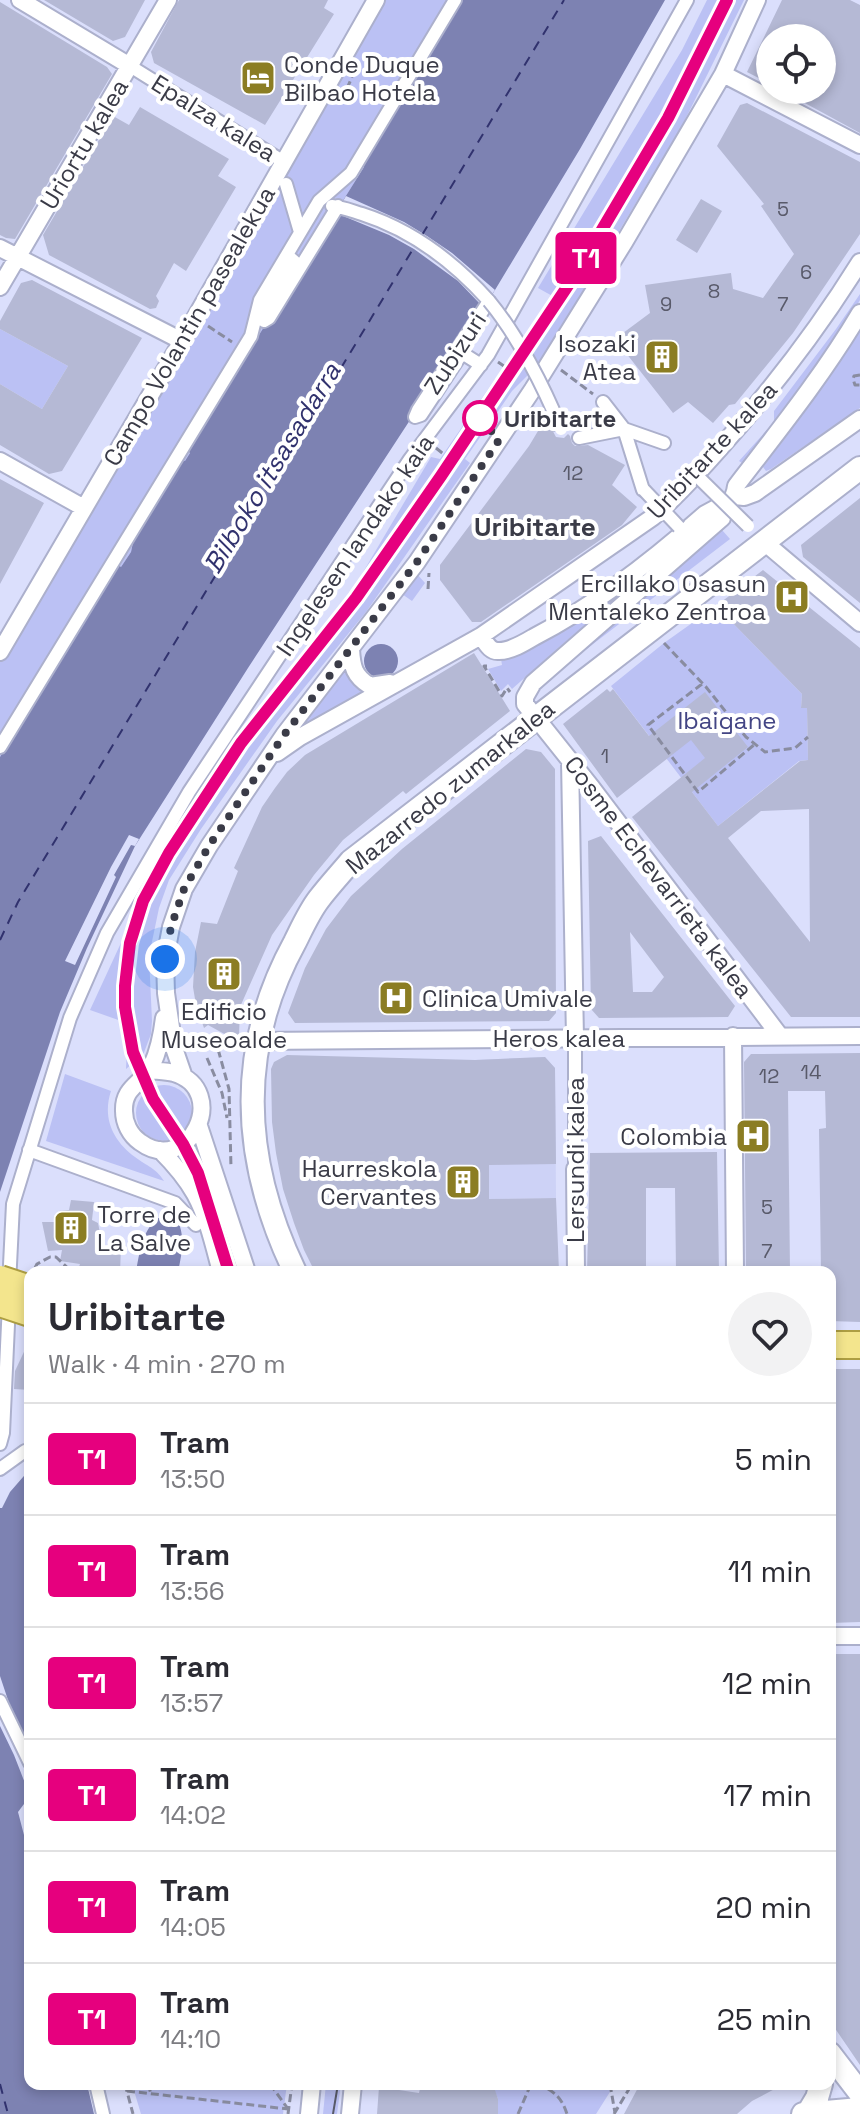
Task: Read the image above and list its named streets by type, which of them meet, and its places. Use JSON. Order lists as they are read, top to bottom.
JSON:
{
  "streets": {
    "main road": ["Mazarredo zumarkalea"],
    "street": [
      "Epalza kalea",
      "Uriortu kalea",
      "Campo Volantin pasealekua",
      "Zubizuri",
      "Uribitarte kalea",
      "Ingelesen landako kaia",
      "Cosme Echevarrieta kalea",
      "Heros kalea",
      "Lersundi kalea"
    ]
  },
  "crossings": [
    ["Epalza kalea", "Uriortu kalea"],
    ["Epalza kalea", "Campo Volantin pasealekua"],
    ["Campo Volantin pasealekua", "Zubizuri"],
    ["Zubizuri", "Ingelesen landako kaia"],
    ["Mazarredo zumarkalea", "Cosme Echevarrieta kalea"],
    ["Mazarredo zumarkalea", "Heros kalea"],
    ["Cosme Echevarrieta kalea", "Heros kalea"],
    ["Cosme Echevarrieta kalea", "Lersundi kalea"],
    ["Heros kalea", "Lersundi kalea"]
  ],
  "districts": ["Uribitarte"],
  "water": ["Bilboko itsasadarra"],
  "parks": ["Ibaigane"],
  "places": {
    "hotel": ["Conde Duque Bilbao Hotela"],
    "building": [
      "Isozaki Atea",
      "Edificio Museoalde",
      "Haurreskola Cervantes",
      "Torre de La Salve"
    ],
    "other": ["Uribitarte"],
    "hospital": ["Ercillako Osasun Mentaleko Zentroa", "Clinica Umivale", "Colombia"]
  },
  "lines": ["tram line T1"],
  "house_numbers": [
    "5",
    "6",
    "8",
    "9",
    "7",
    "12",
    "1",
    "14",
    "12",
    "5",
    "7"
  ],
  "page": {
    "on_map": "T1",
    "heading": ["Uribitarte", "Walk · 4 min · 270 m"],
    "list": [
      {
        "mark": "T1",
        "name": "Tram",
        "note": "13:50",
        "value": "5 min"
      },
      {
        "mark": "T1",
        "name": "Tram",
        "note": "13:56",
        "value": "11 min"
      },
      {
        "mark": "T1",
        "name": "Tram",
        "note": "13:57",
        "value": "12 min"
      },
      {
        "mark": "T1",
        "name": "Tram",
        "note": "14:02",
        "value": "17 min"
      },
      {
        "mark": "T1",
        "name": "Tram",
        "note": "14:05",
        "value": "20 min"
      },
      {
        "mark": "T1",
        "name": "Tram",
        "note": "14:10",
        "value": "25 min"
      }
    ]
  }
}
